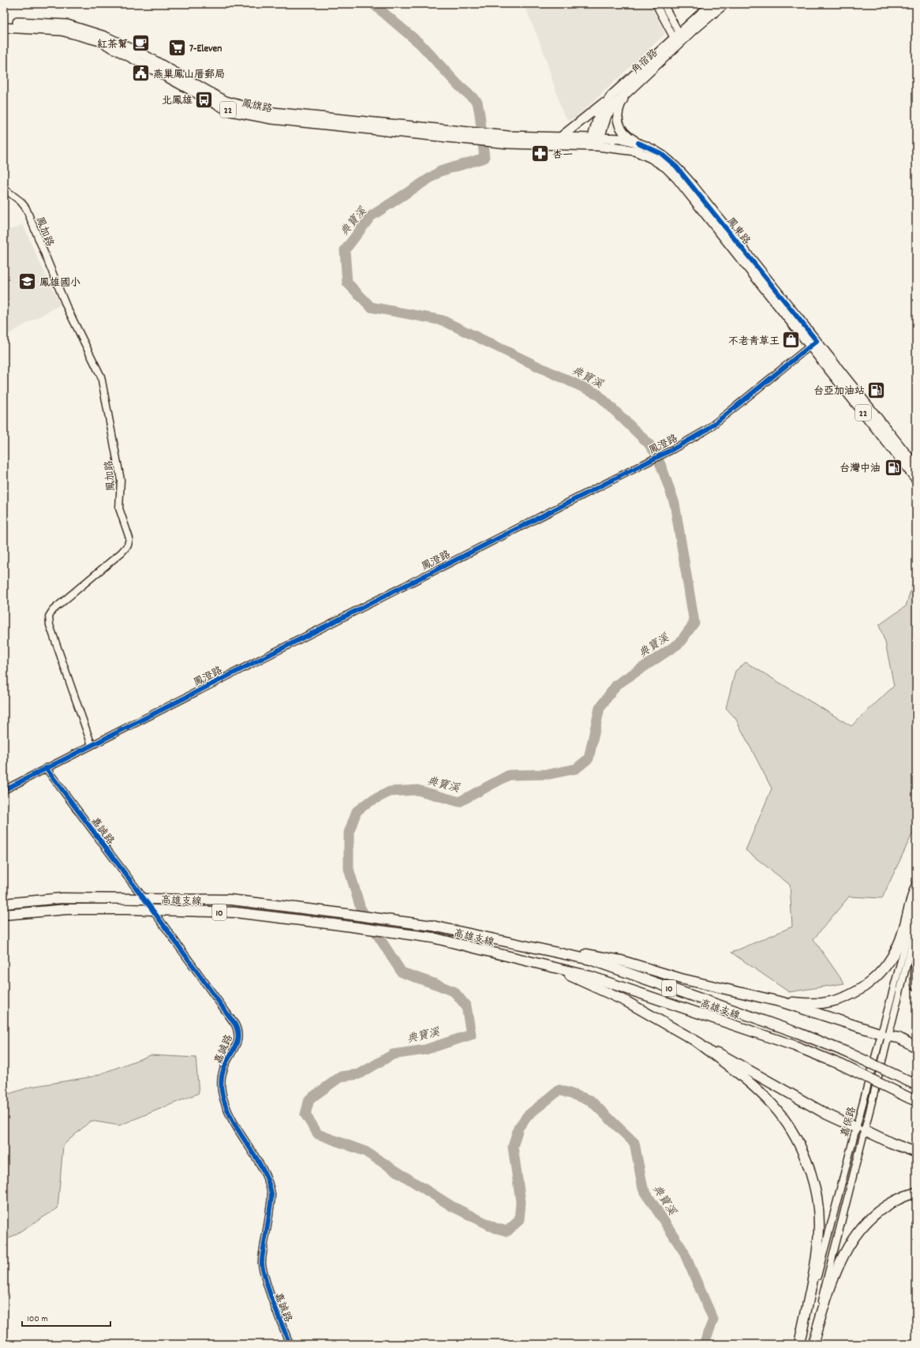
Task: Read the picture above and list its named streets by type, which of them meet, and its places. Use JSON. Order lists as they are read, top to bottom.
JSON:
{
  "streets": {
    "highway": ["高雄支線", "10"],
    "main road": [
      "角宿路",
      "鳳旗路",
      "22",
      "鳳東路"
    ],
    "street": [
      "鳳加路",
      "鳳澄路",
      "嘉誠路",
      "嘉保路"
    ]
  },
  "crossings": [
    ["角宿路", "鳳東路"],
    ["鳳旗路", "22"],
    ["22", "鳳東路"],
    ["鳳東路", "鳳澄路"],
    ["鳳加路", "鳳澄路"],
    ["鳳澄路", "嘉誠路"]
  ],
  "water": ["典寶溪"],
  "places": {
    "cafe": ["紅茶幫"],
    "supermarket": ["7-Eleven"],
    "public building": ["燕巢鳳山厝郵局"],
    "bus stop": ["北鳳雄"],
    "pharmacy": ["杏一"],
    "school or university": ["鳳雄國小"],
    "shop": ["不老青草王"],
    "fuel station": ["台亞加油站", "台灣中油"]
  },
  "scale_bar": "100 m"
}
